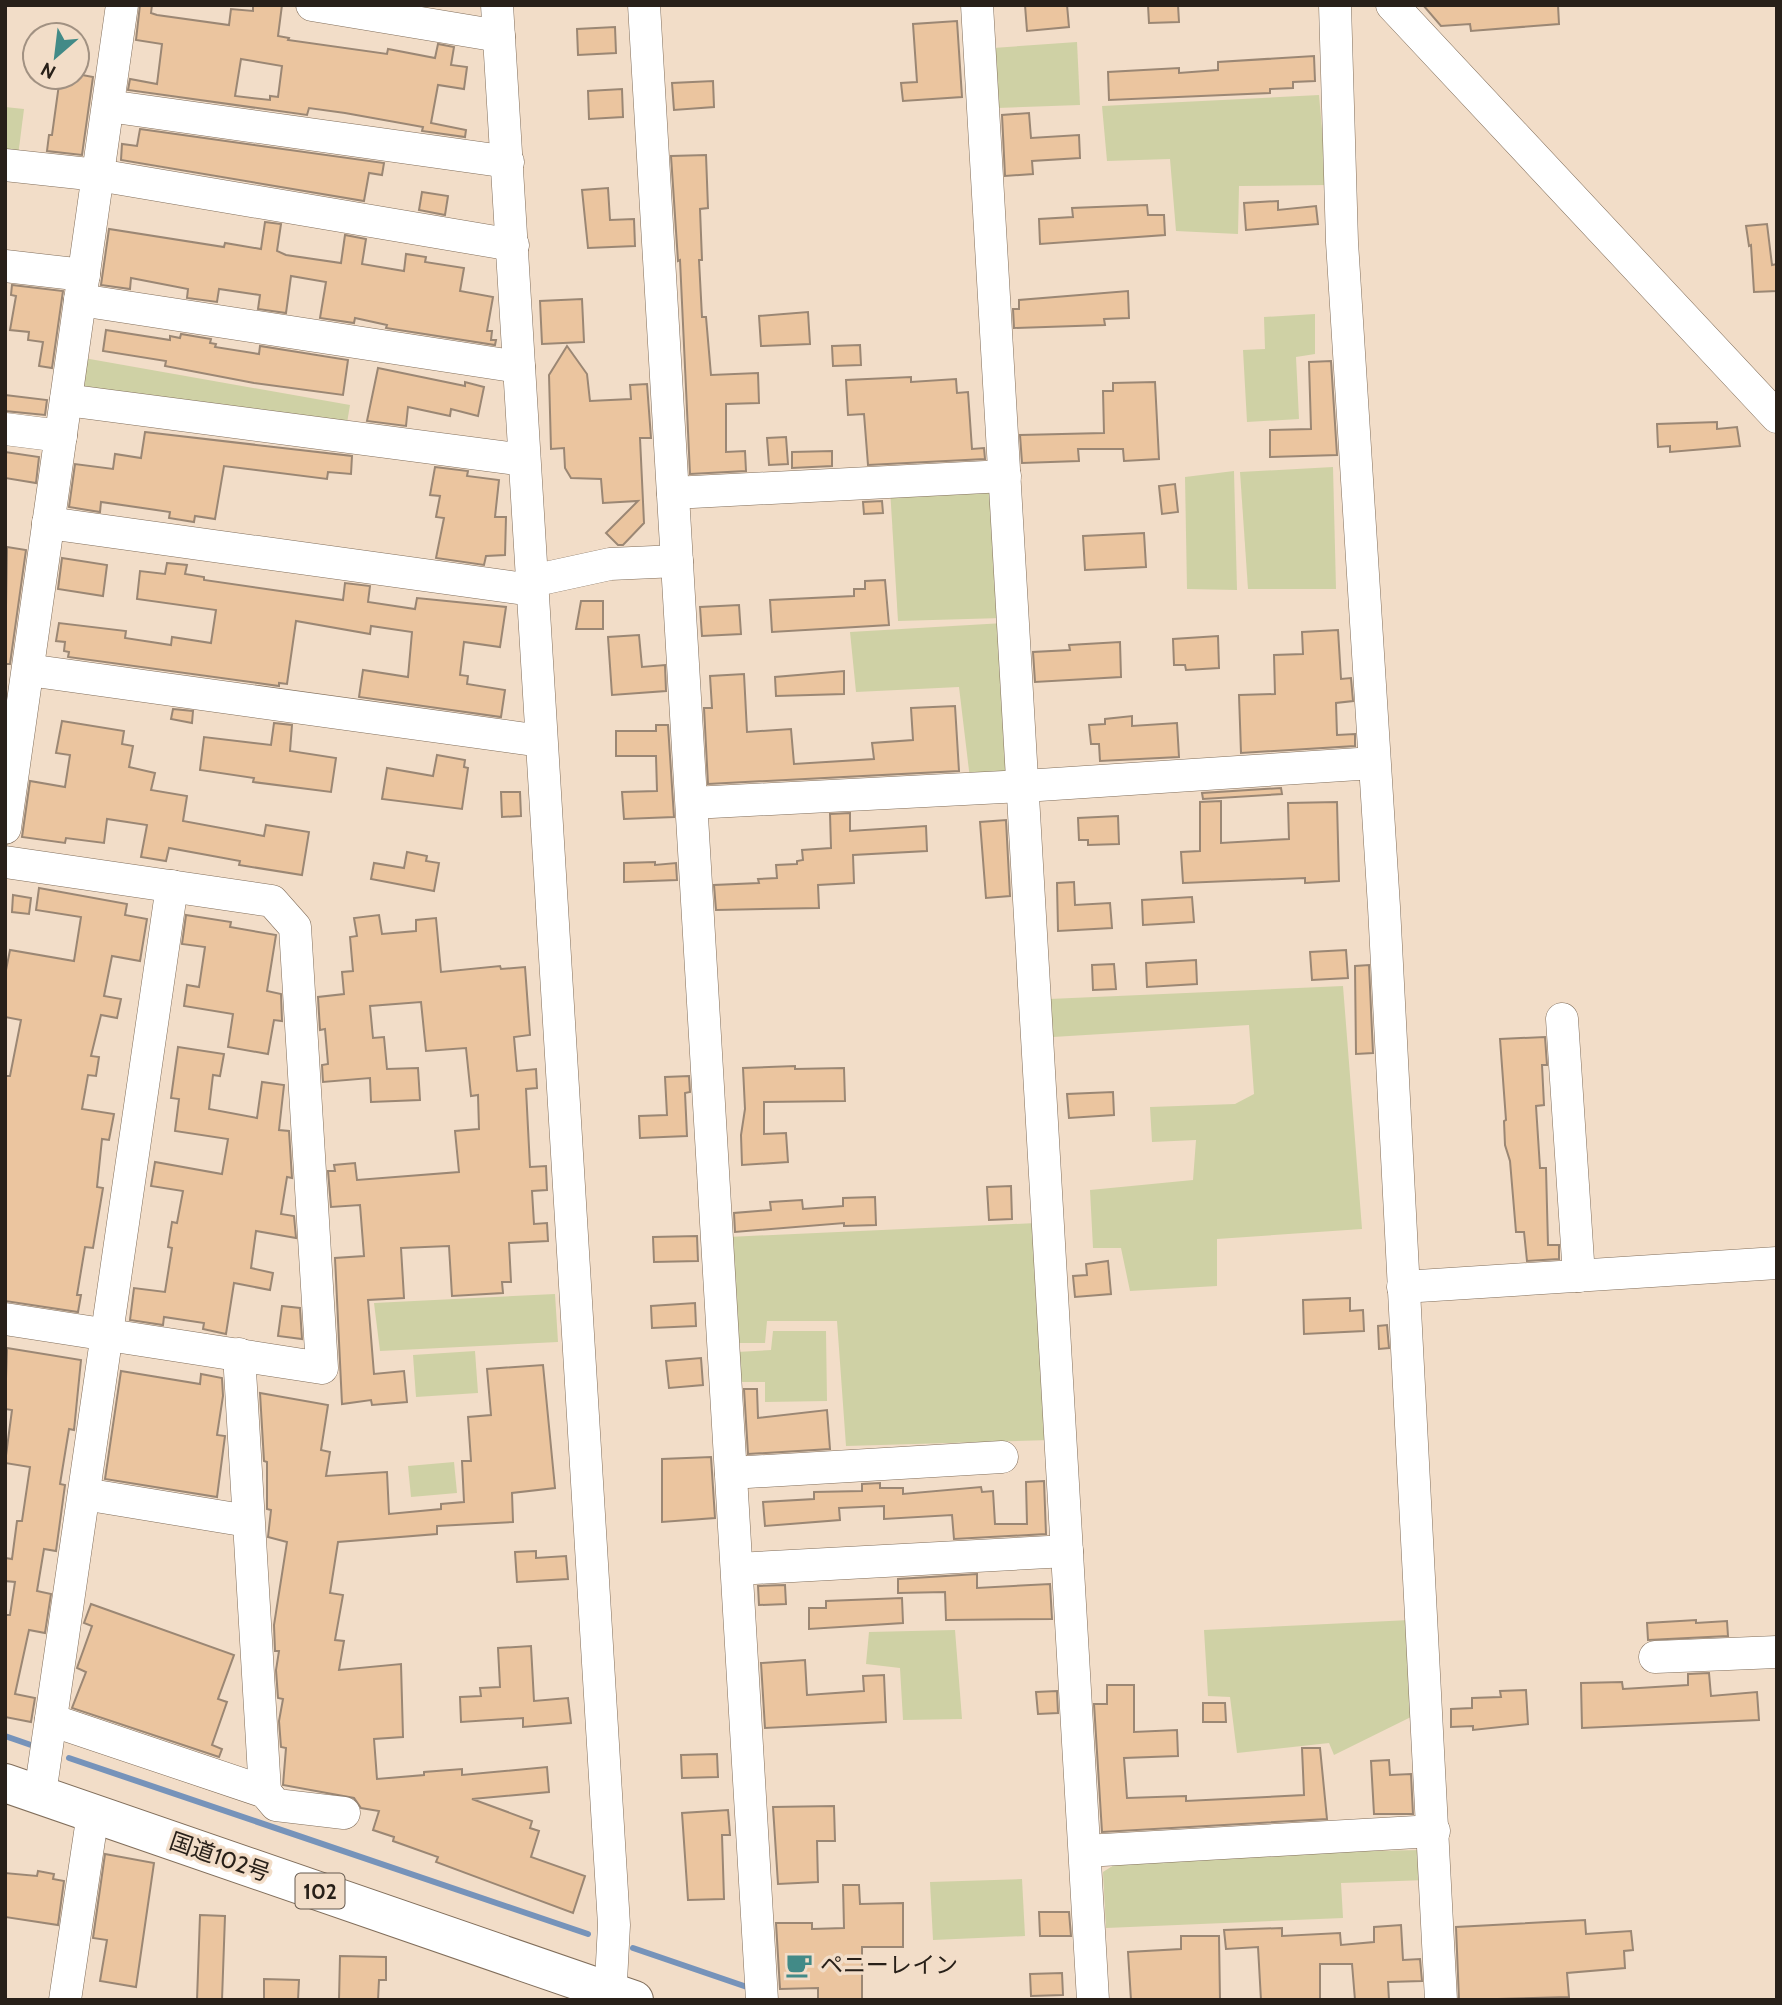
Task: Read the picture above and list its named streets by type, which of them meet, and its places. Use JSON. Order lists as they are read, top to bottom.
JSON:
{
  "streets": {
    "highway": ["国道102号", "102"]
  },
  "places": {
    "cafe": ["ペニーレイン"]
  },
  "north": "bottom left"
}
